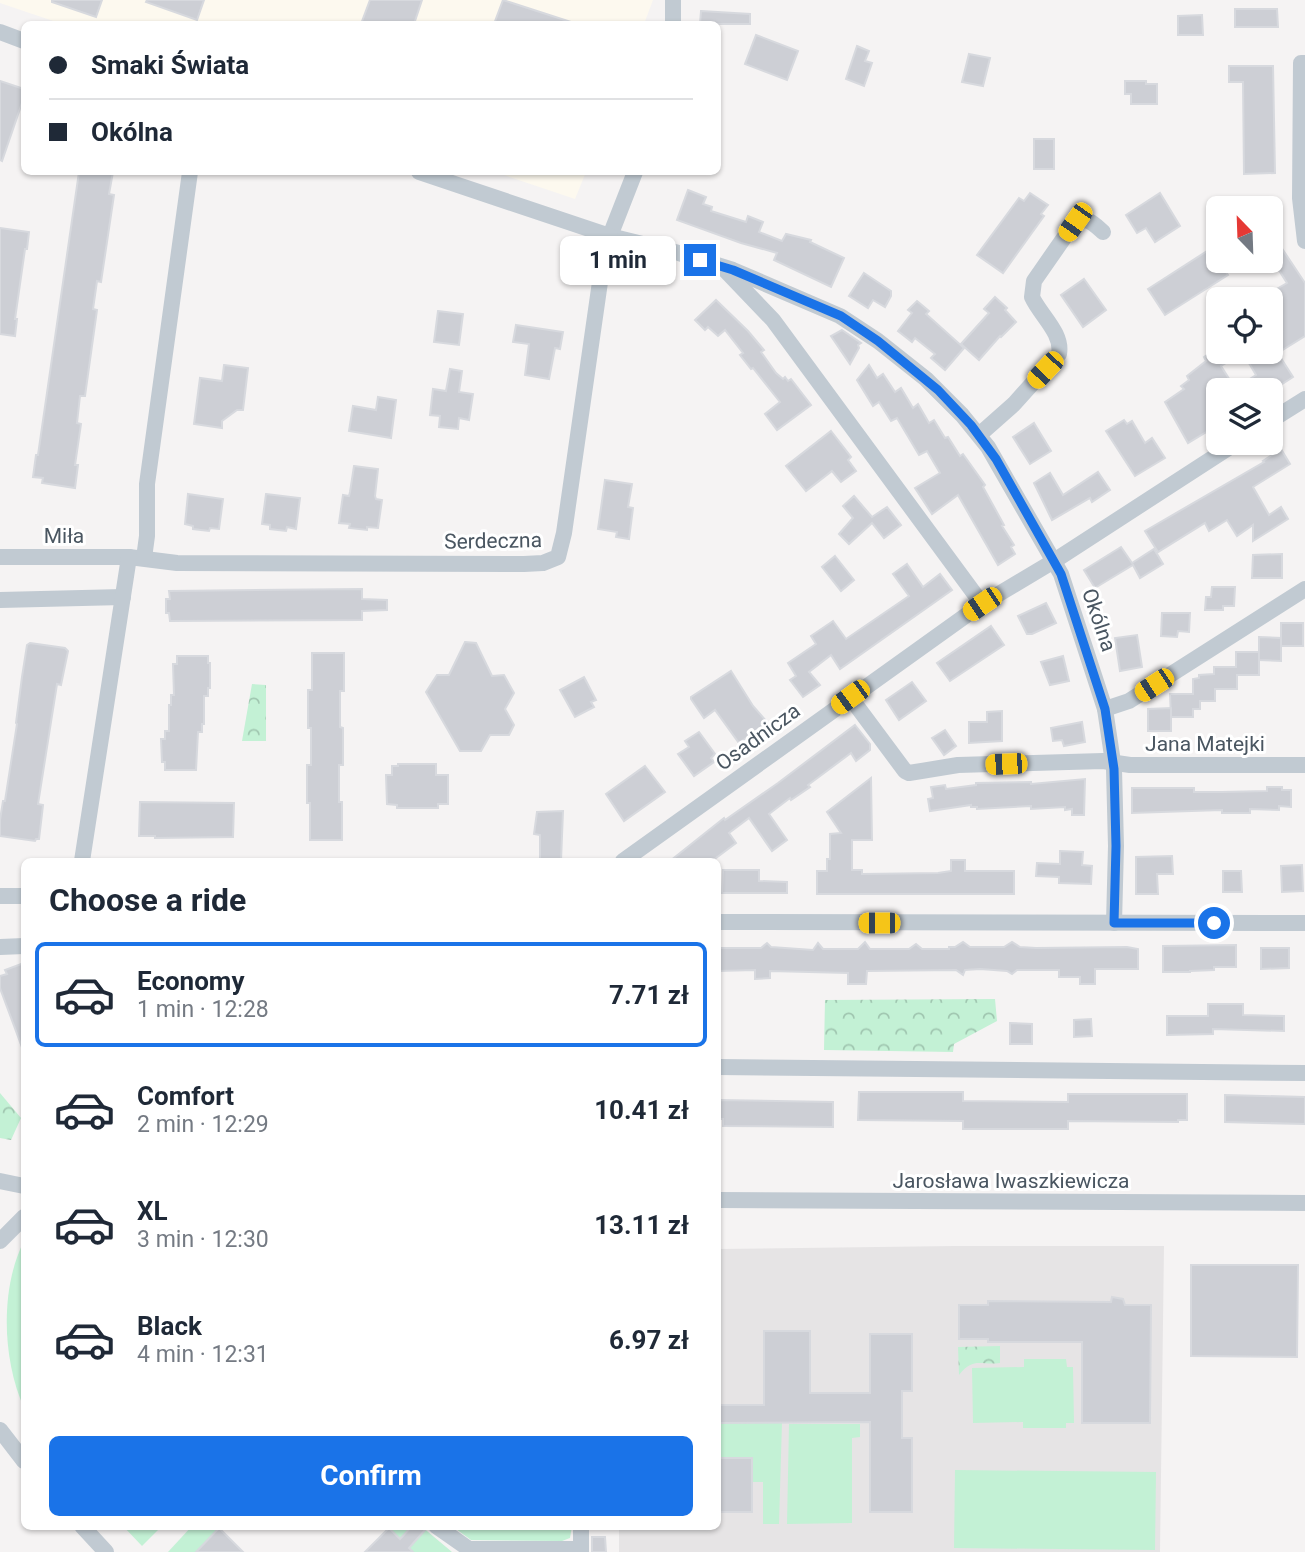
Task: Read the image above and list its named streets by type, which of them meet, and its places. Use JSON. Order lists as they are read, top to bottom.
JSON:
{
  "streets": {
    "street": [
      "Miła",
      "Serdeczna",
      "Okólna",
      "Osadnicza",
      "Jana Matejki",
      "Jarosława Iwaszkiewicza"
    ]
  },
  "crossings": [
    ["Miła", "Serdeczna"],
    ["Serdeczna", "Okólna"],
    ["Okólna", "Osadnicza"],
    ["Okólna", "Jana Matejki"],
    ["Osadnicza", "Jana Matejki"]
  ],
  "north": "top left",
  "page": {
    "banner": ["Smaki Świata", "Okólna"],
    "bubble": "1 min",
    "heading": "Choose a ride",
    "list": [
      {
        "name": "Economy",
        "note": "1 min · 12:28",
        "value": "7.71 zł"
      },
      {
        "name": "Comfort",
        "note": "2 min · 12:29",
        "value": "10.41 zł"
      },
      {
        "name": "XL",
        "note": "3 min · 12:30",
        "value": "13.11 zł"
      },
      {
        "name": "Black",
        "note": "4 min · 12:31",
        "value": "6.97 zł"
      }
    ],
    "buttons": "Confirm"
  }
}
